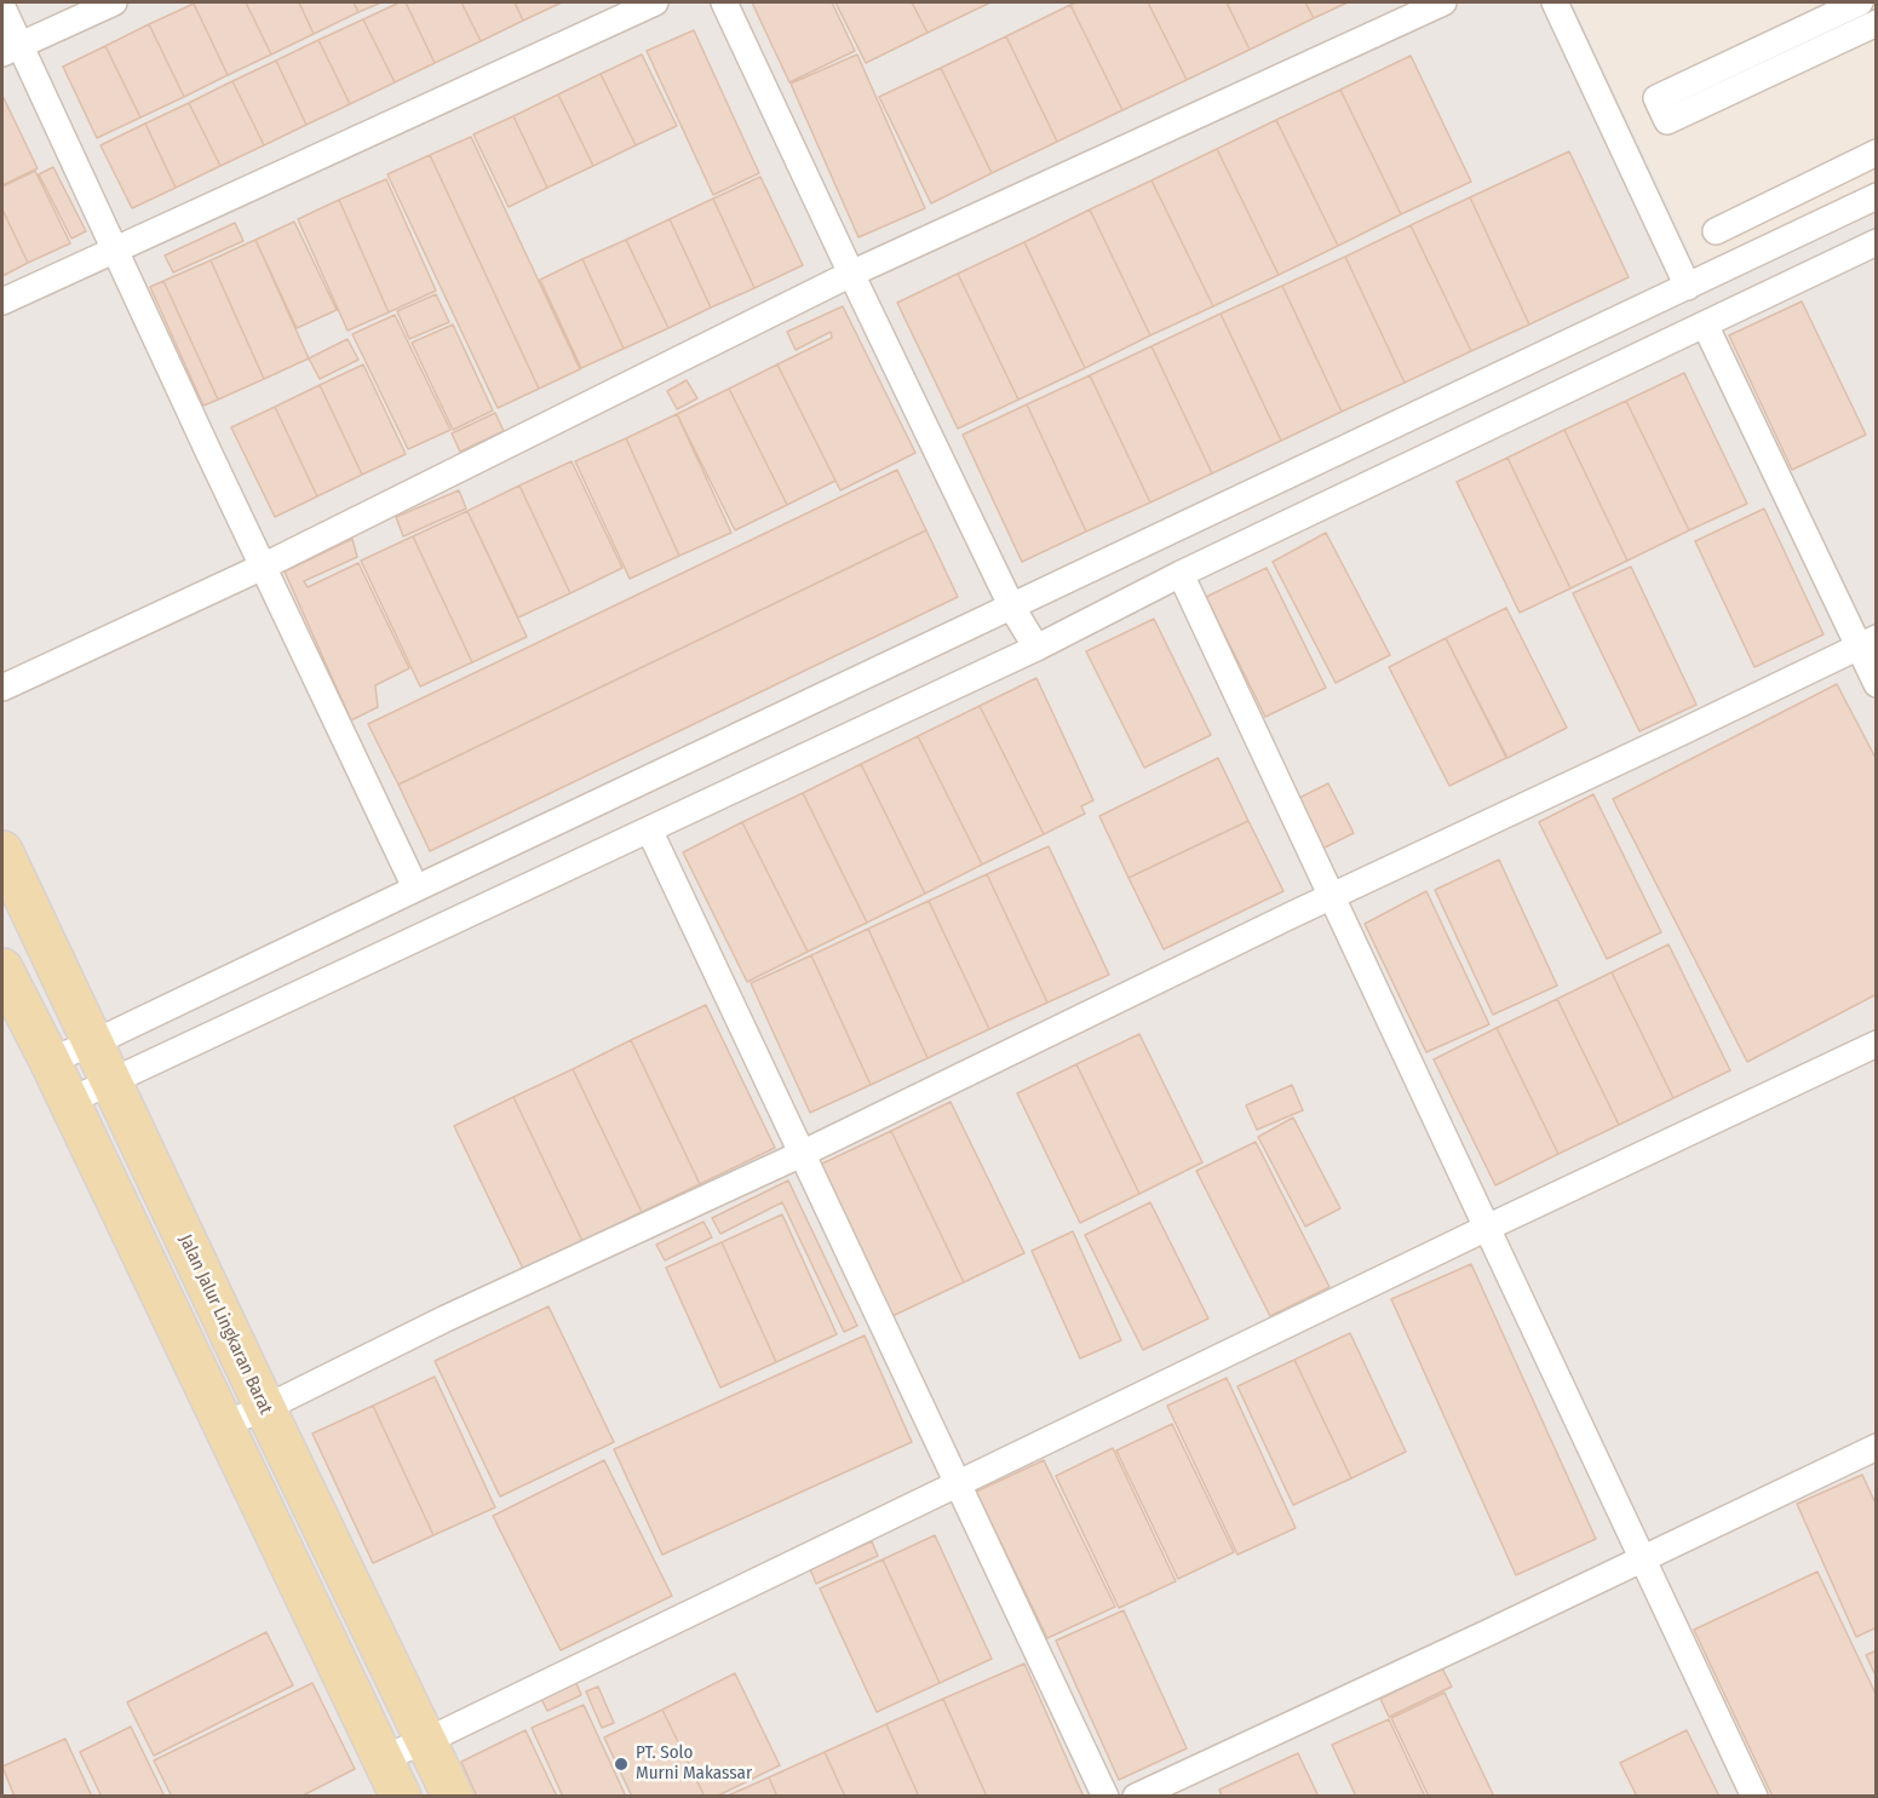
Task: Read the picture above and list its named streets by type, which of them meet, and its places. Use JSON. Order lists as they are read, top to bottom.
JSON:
{
  "streets": {
    "main road": ["Jalan Jalur Lingkaran Barat"]
  },
  "places": ["PT. Solo Murni Makassar"]
}
